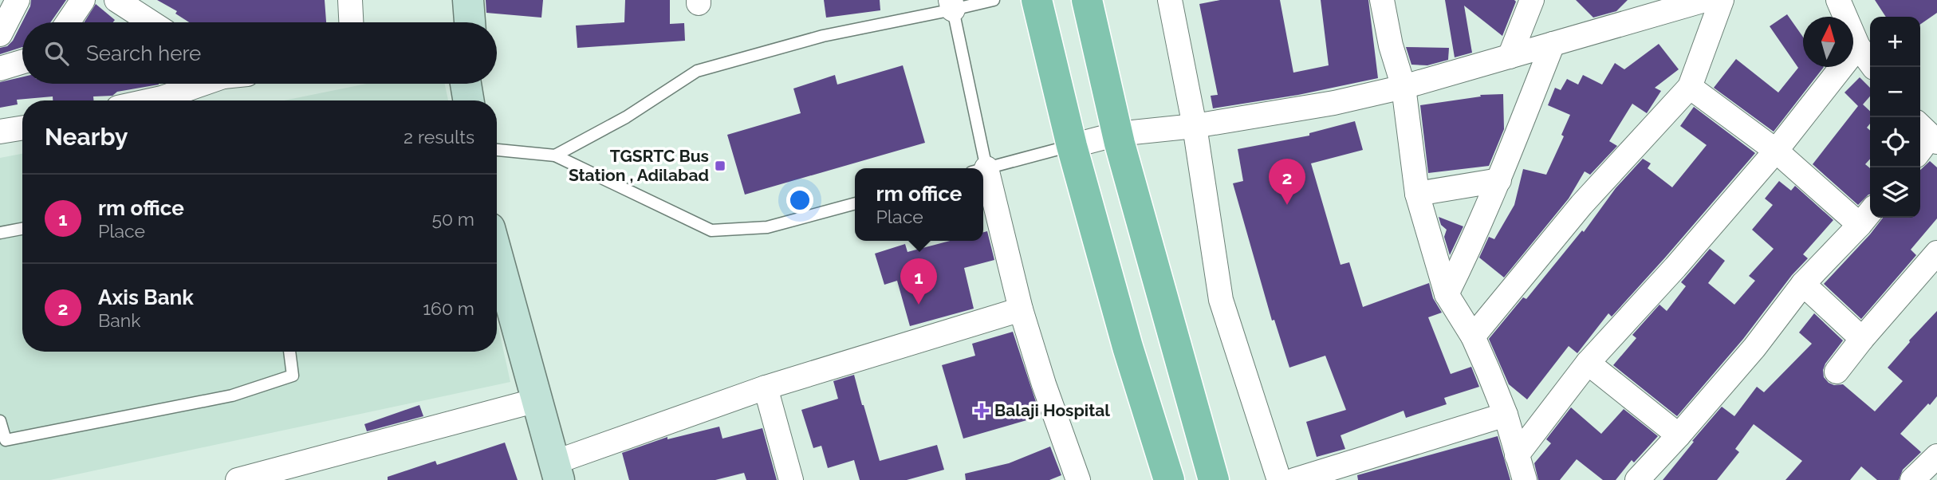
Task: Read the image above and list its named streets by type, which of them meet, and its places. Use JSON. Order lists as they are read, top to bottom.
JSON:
{
  "places": {
    "transit": ["TGSRTC Bus Station , Adilabad"],
    "health": ["Balaji Hospital"]
  },
  "north": "top",
  "page": {
    "map_buttons": ["+", "−"],
    "search": "Search here",
    "heading": ["Nearby", "2 results"],
    "pins": ["2", "1"],
    "popup": ["rm office", "Place"],
    "list": [
      {
        "mark": "1",
        "name": "rm office",
        "note": "Place",
        "value": "50 m"
      },
      {
        "mark": "2",
        "name": "Axis Bank",
        "note": "Bank",
        "value": "160 m"
      }
    ]
  }
}
